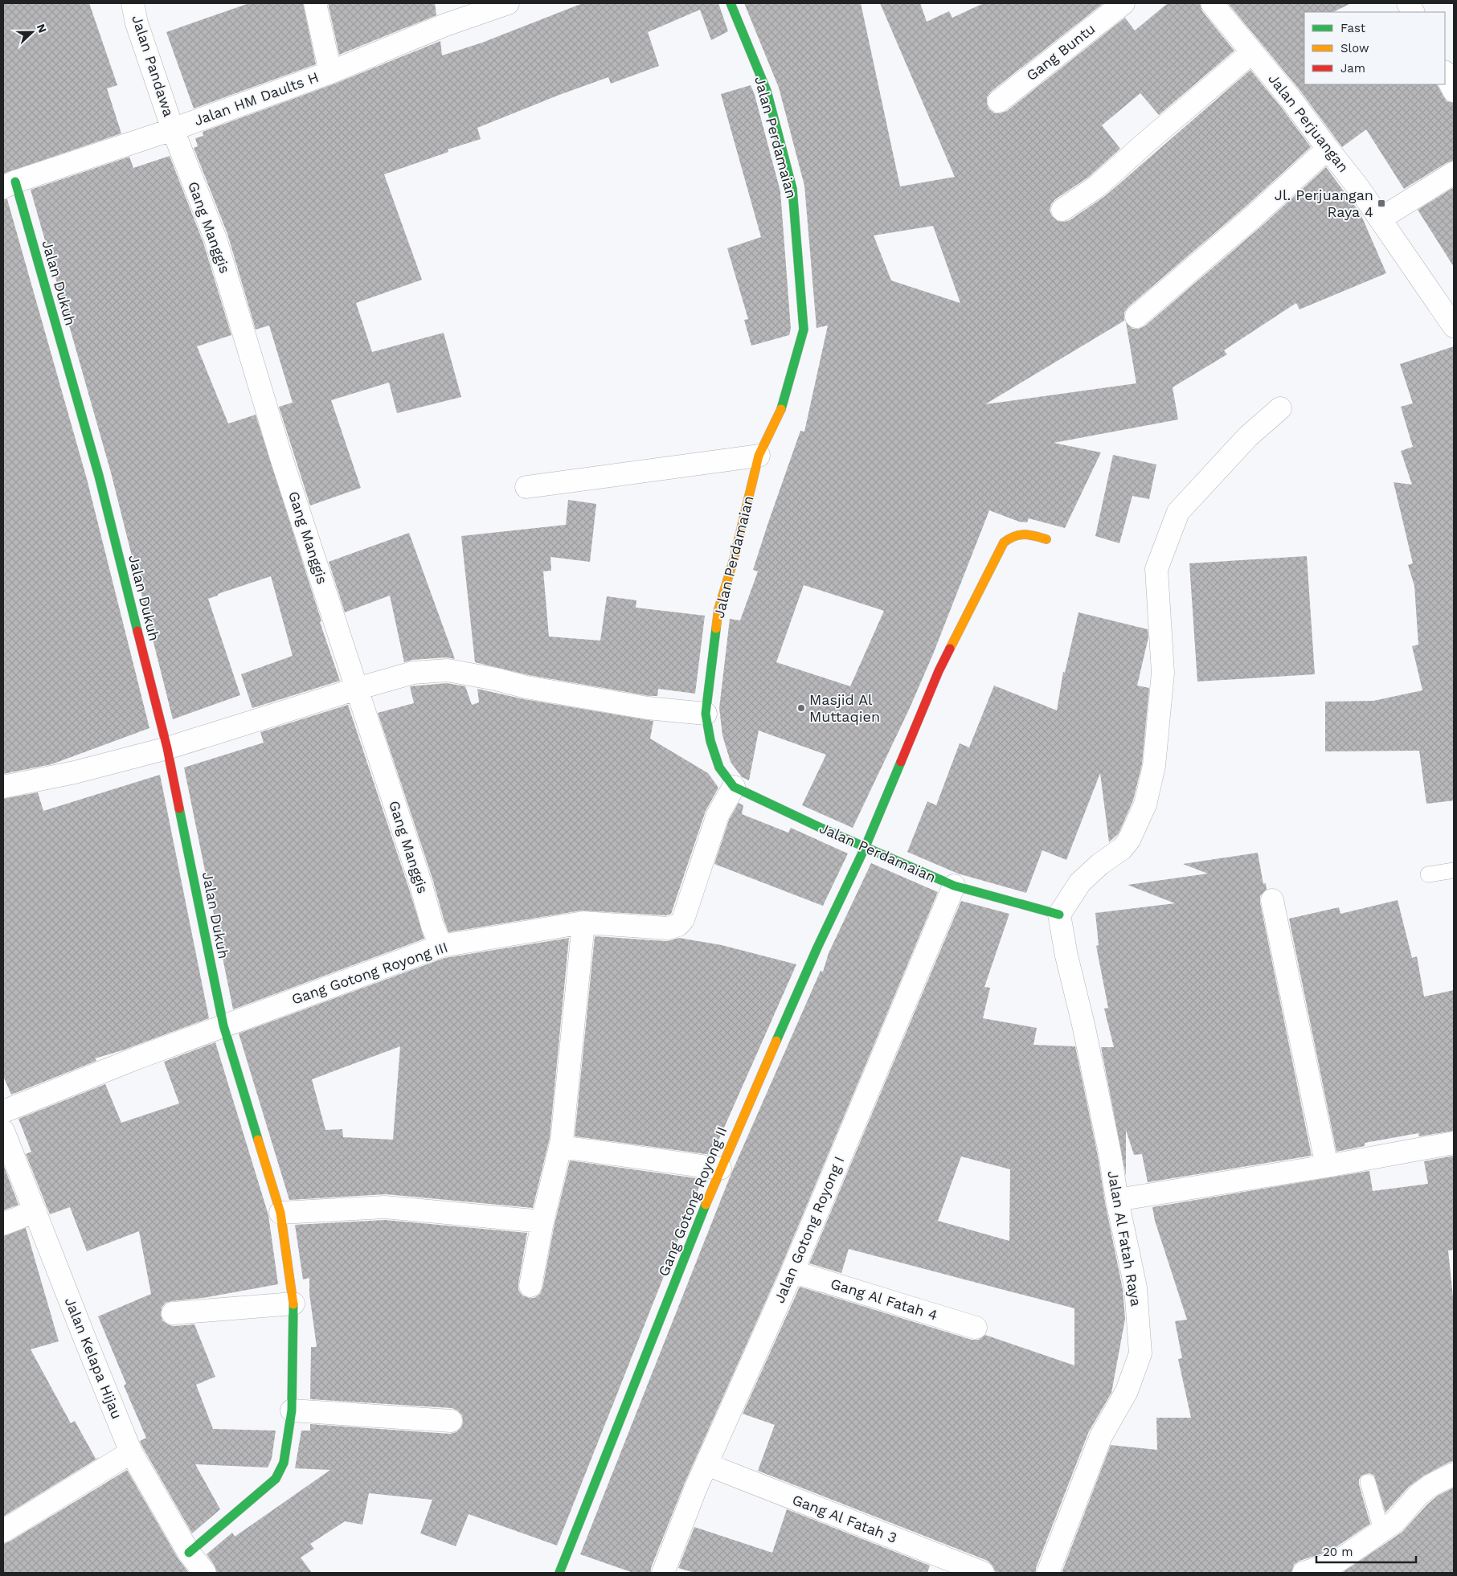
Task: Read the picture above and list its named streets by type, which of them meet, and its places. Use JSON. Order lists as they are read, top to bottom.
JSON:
{
  "streets": {
    "street": [
      "Gang Buntu",
      "Jalan Pandawa",
      "Jalan HM Daults H",
      "Jalan Perjuangan",
      "Jalan Perdamaian",
      "Gang Manggis",
      "Jalan Dukuh",
      "Gang Gotong Royong III",
      "Gang Gotong Royong II",
      "Jalan Gotong Royong I",
      "Jalan Al Fatah Raya",
      "Gang Al Fatah 4",
      "Jalan Kelapa Hijau",
      "Gang Al Fatah 3"
    ]
  },
  "crossings": [
    ["Jalan Pandawa", "Jalan HM Daults H"],
    ["Jalan Pandawa", "Gang Manggis"],
    ["Jalan HM Daults H", "Gang Manggis"],
    ["Jalan HM Daults H", "Jalan Dukuh"],
    ["Jalan Perdamaian", "Gang Gotong Royong III"],
    ["Jalan Perdamaian", "Gang Gotong Royong II"],
    ["Jalan Perdamaian", "Jalan Gotong Royong I"],
    ["Jalan Perdamaian", "Jalan Al Fatah Raya"],
    ["Gang Manggis", "Gang Gotong Royong III"],
    ["Jalan Dukuh", "Gang Gotong Royong III"],
    ["Jalan Dukuh", "Jalan Kelapa Hijau"],
    ["Jalan Gotong Royong I", "Gang Al Fatah 4"],
    ["Jalan Gotong Royong I", "Gang Al Fatah 3"]
  ],
  "places": {
    "transit": ["Jl. Perjuangan Raya 4"],
    "other": ["Masjid Al Muttaqien"]
  },
  "legend": ["Fast", "Slow", "Jam"],
  "scale_bar": "20 m",
  "north": "right"
}
